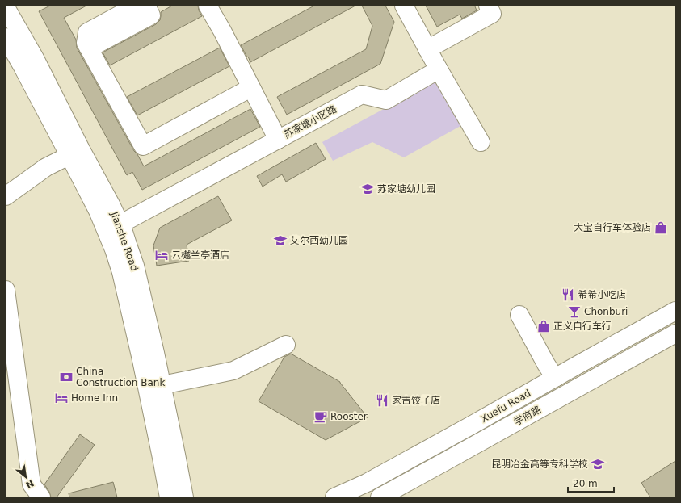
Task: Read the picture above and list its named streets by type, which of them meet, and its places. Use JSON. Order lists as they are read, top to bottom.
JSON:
{
  "streets": {
    "street": [
      "苏家塘小区路",
      "Jianshe Road",
      "Xuefu Road",
      "学府路"
    ]
  },
  "crossings": [
    ["苏家塘小区路", "Jianshe Road"]
  ],
  "places": {
    "school or university": ["苏家塘幼儿园", "艾尔西幼儿园", "昆明冶金高等专科学校"],
    "shop": ["大宝自行车体验店", "正义自行车行"],
    "hotel": ["云樾兰亭酒店", "Home Inn"],
    "restaurant": ["希希小吃店", "家吉饺子店"],
    "bar": ["Chonburi"],
    "bank": ["China Construction Bank"],
    "cafe": ["Rooster"]
  },
  "scale_bar": "20 m",
  "north": "bottom right"
}
